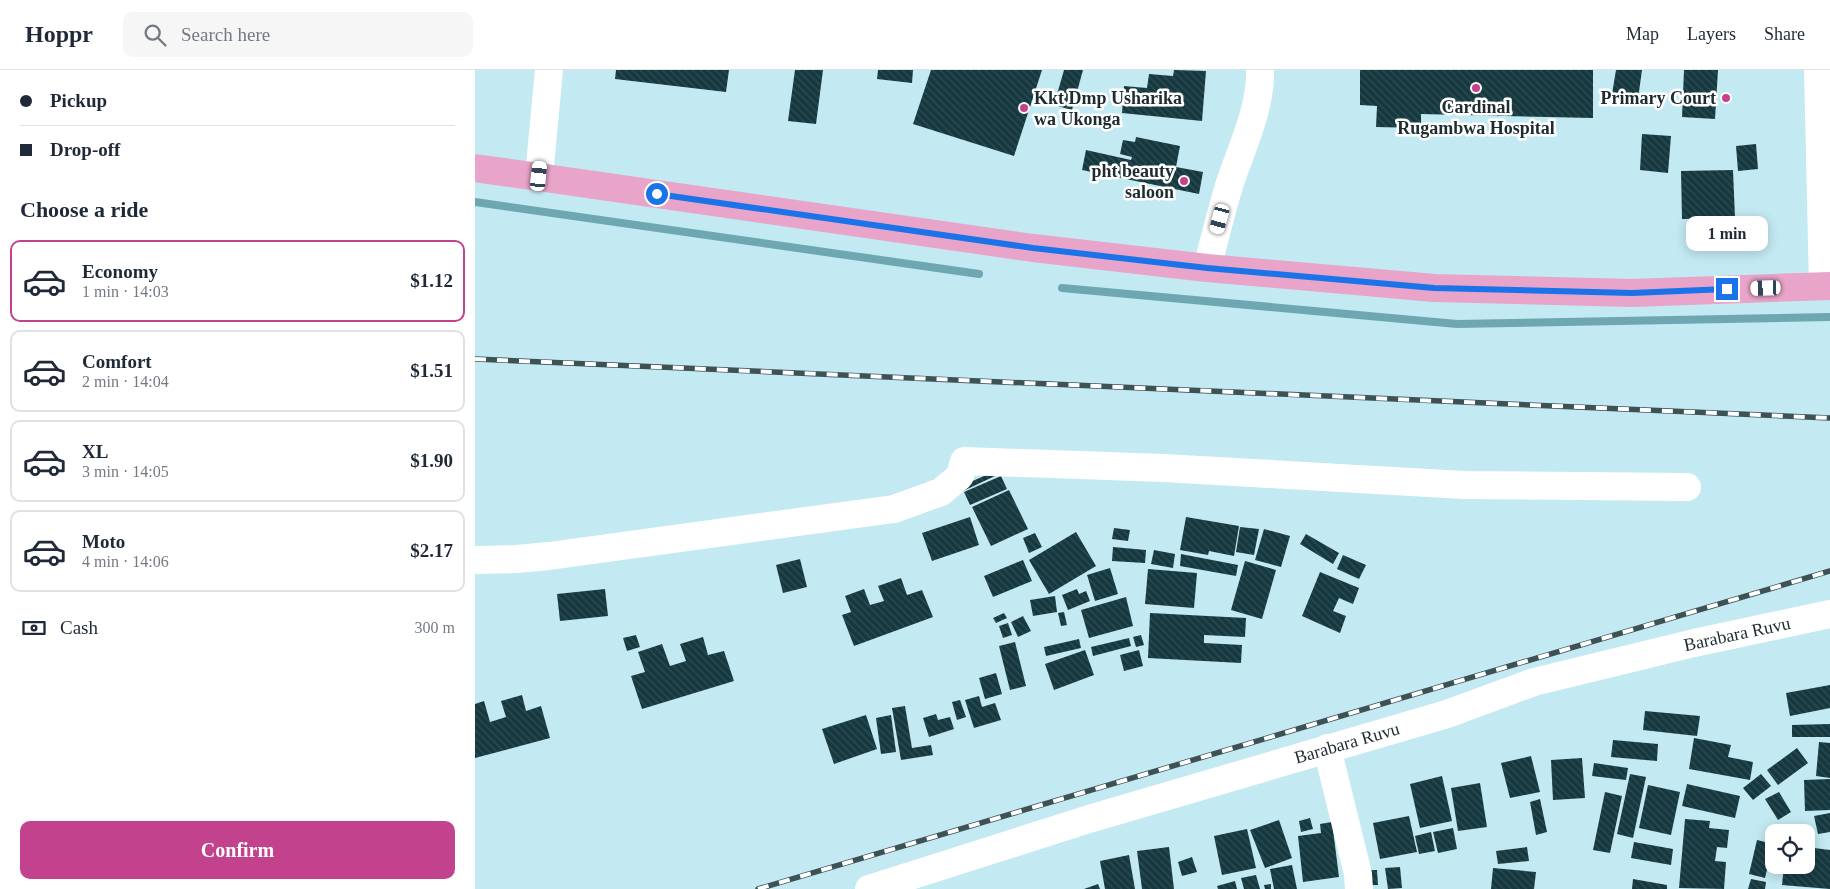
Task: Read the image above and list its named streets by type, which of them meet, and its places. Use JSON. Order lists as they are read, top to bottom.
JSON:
{
  "streets": {
    "street": ["Barabara Ruvu"]
  },
  "places": [
    "Cardinal Rugambwa Hospital",
    "Primary Court",
    "Kkt Dmp Usharika wa Ukonga",
    "pht beauty saloon"
  ],
  "page": {
    "header": "Hoppr",
    "search": "Search here",
    "nav": ["Map", "Layers", "Share"],
    "banner": ["Pickup", "Drop-off"],
    "heading": "Choose a ride",
    "bubble": "1 min",
    "list": [
      {
        "name": "Economy",
        "note": "1 min · 14:03",
        "value": "$1.12"
      },
      {
        "name": "Comfort",
        "note": "2 min · 14:04",
        "value": "$1.51"
      },
      {
        "name": "XL",
        "note": "3 min · 14:05",
        "value": "$1.90"
      },
      {
        "name": "Moto",
        "note": "4 min · 14:06",
        "value": "$2.17"
      }
    ],
    "pay": ["Cash", "300 m"],
    "buttons": "Confirm"
  }
}
